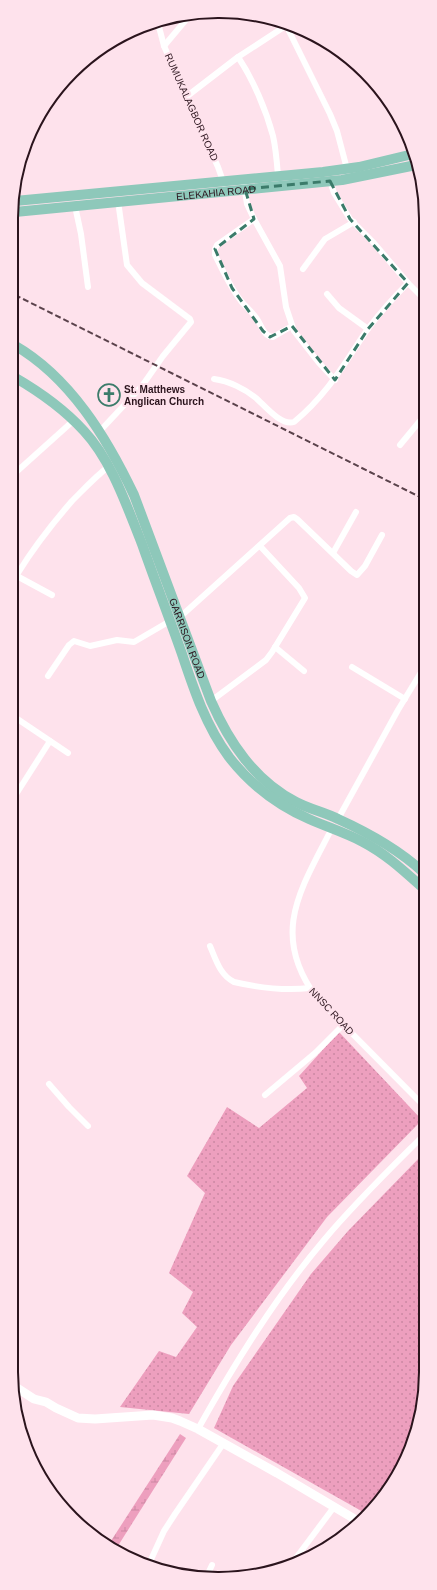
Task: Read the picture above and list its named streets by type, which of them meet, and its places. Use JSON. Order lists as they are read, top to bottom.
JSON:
{
  "streets": {
    "main road": ["ELEKAHIA ROAD", "GARRISON ROAD"],
    "street": ["RUMUKALAGBOR ROAD", "NNSC ROAD"]
  },
  "crossings": [
    ["RUMUKALAGBOR ROAD", "ELEKAHIA ROAD"],
    ["GARRISON ROAD", "NNSC ROAD"]
  ],
  "places": {
    "church": ["St. Matthews Anglican Church"]
  }
}
